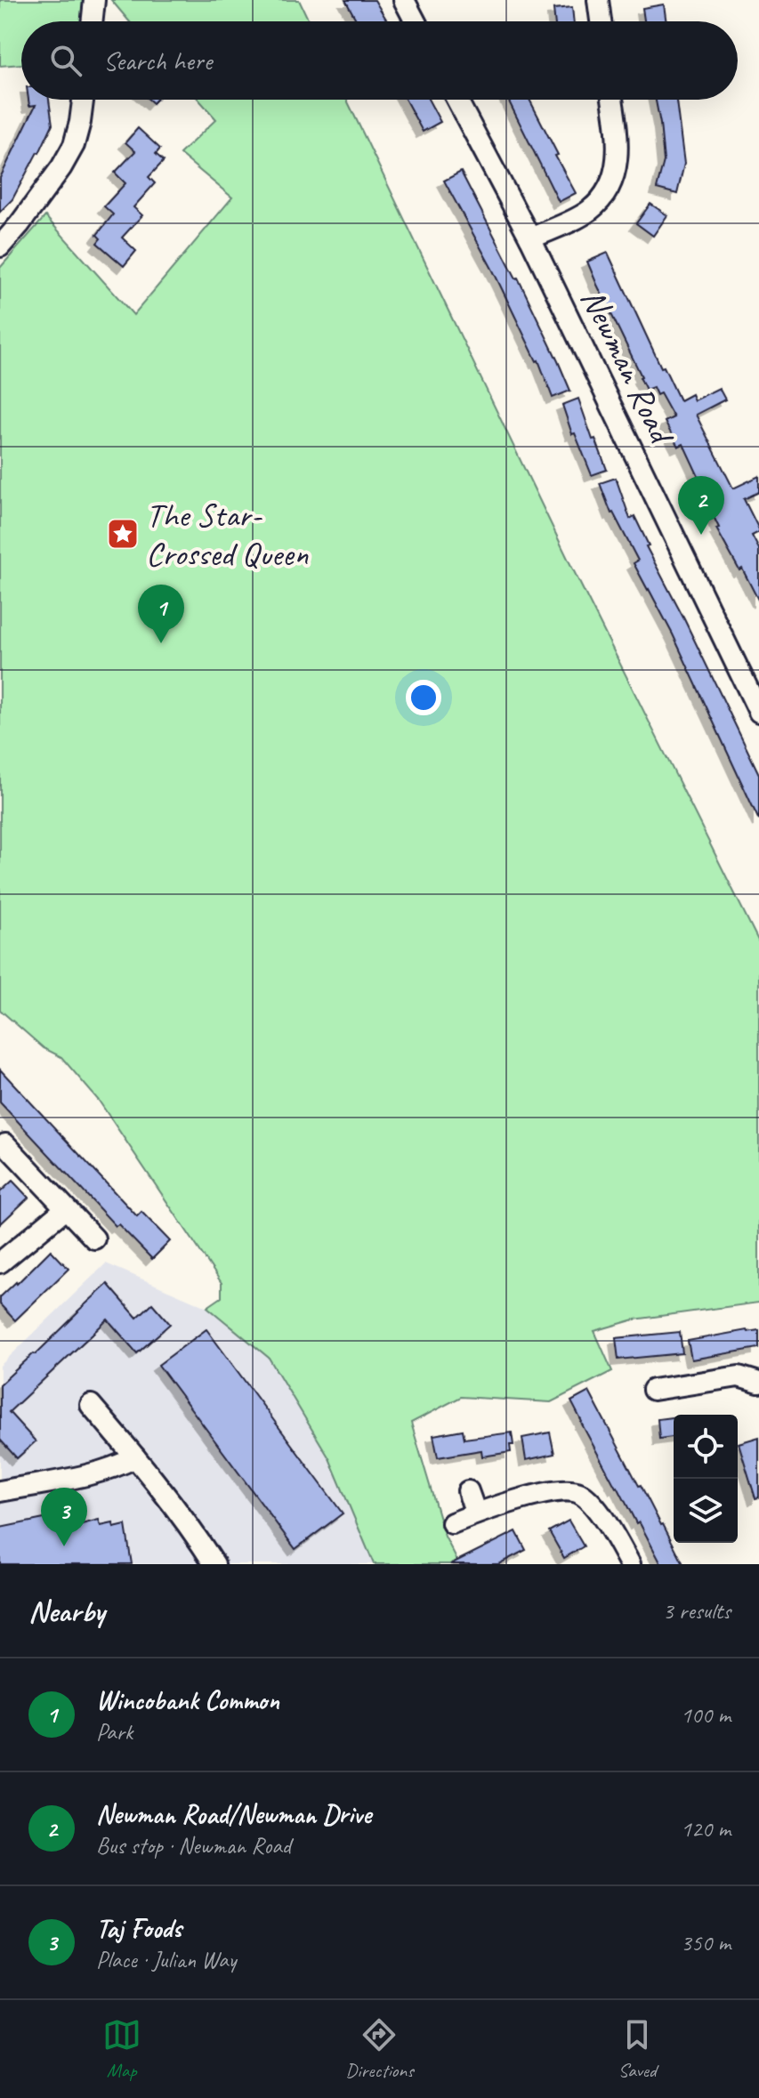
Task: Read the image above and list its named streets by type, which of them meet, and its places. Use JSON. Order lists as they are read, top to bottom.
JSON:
{
  "streets": {
    "street": ["Newman Road"]
  },
  "places": {
    "place": ["The Star- Crossed Queen"]
  },
  "page": {
    "search": "Search here",
    "pins": ["2", "1", "3"],
    "heading": ["Nearby", "3 results"],
    "list": [
      {
        "mark": "1",
        "name": "Wincobank Common",
        "note": "Park",
        "value": "100 m"
      },
      {
        "mark": "2",
        "name": "Newman Road/Newman Drive",
        "note": "Bus stop · Newman Road",
        "value": "120 m"
      },
      {
        "mark": "3",
        "name": "Taj Foods",
        "note": "Place · Julian Way",
        "value": "350 m"
      }
    ],
    "nav": ["Map", "Directions", "Saved"]
  }
}
